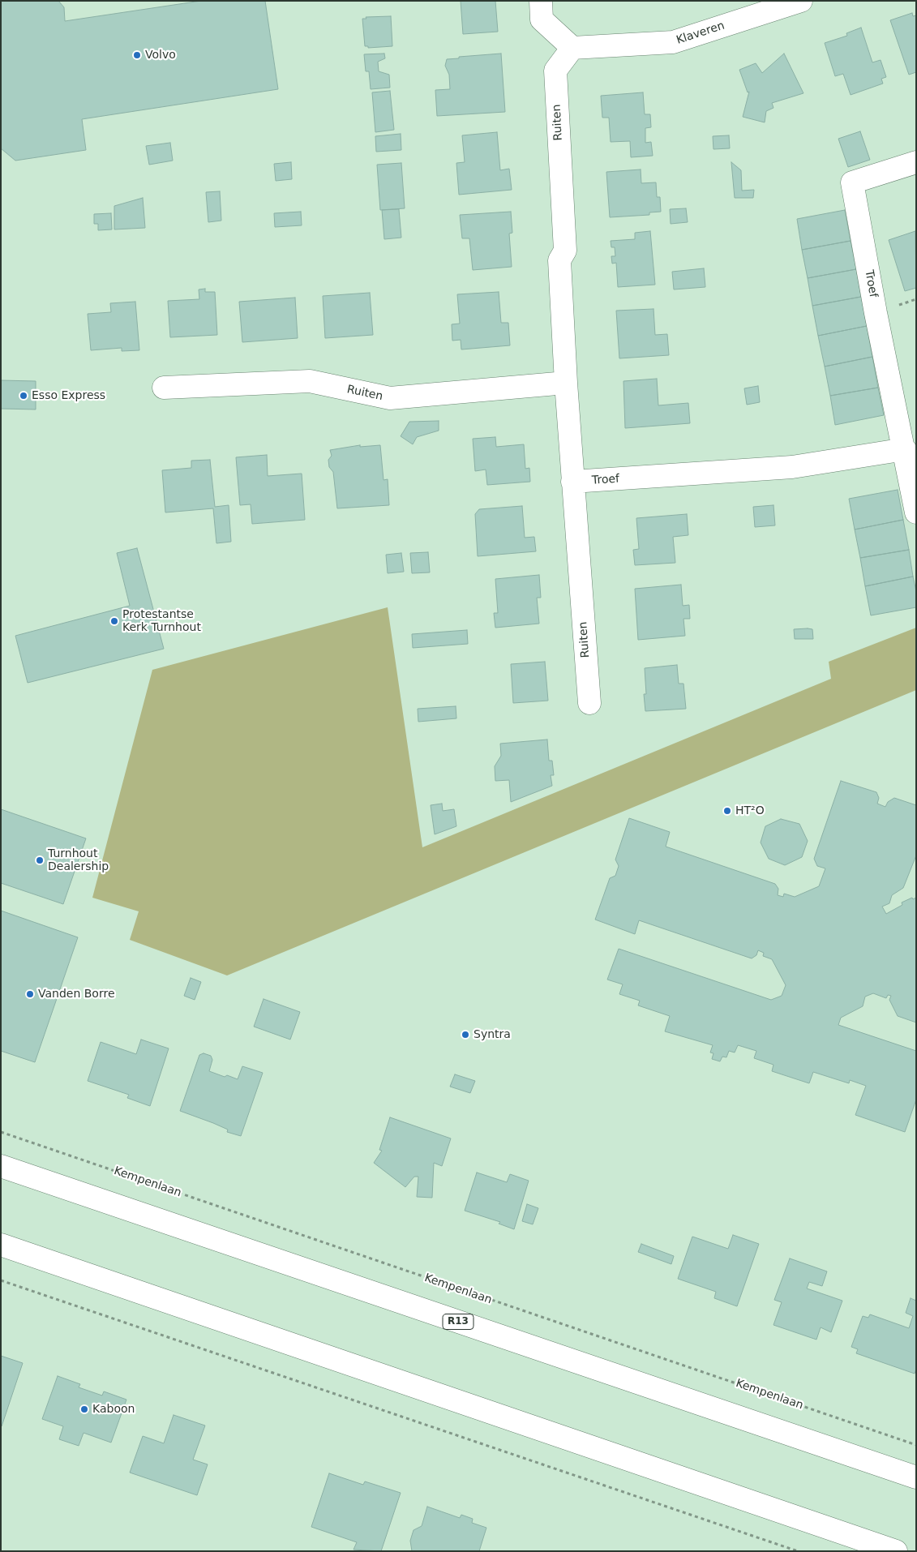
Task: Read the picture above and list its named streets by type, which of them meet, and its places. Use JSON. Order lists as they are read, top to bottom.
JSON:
{
  "streets": {
    "street": [
      "Klaveren",
      "Ruiten",
      "Troef",
      "R13"
    ],
    "path": ["Kempenlaan"]
  },
  "crossings": [
    ["Klaveren", "Ruiten"],
    ["Ruiten", "Troef"]
  ],
  "places": [
    "Volvo",
    "Esso Express",
    "Protestantse Kerk Turnhout",
    "HT²O",
    "Turnhout Dealership",
    "Vanden Borre",
    "Syntra",
    "Kaboon"
  ]
}
